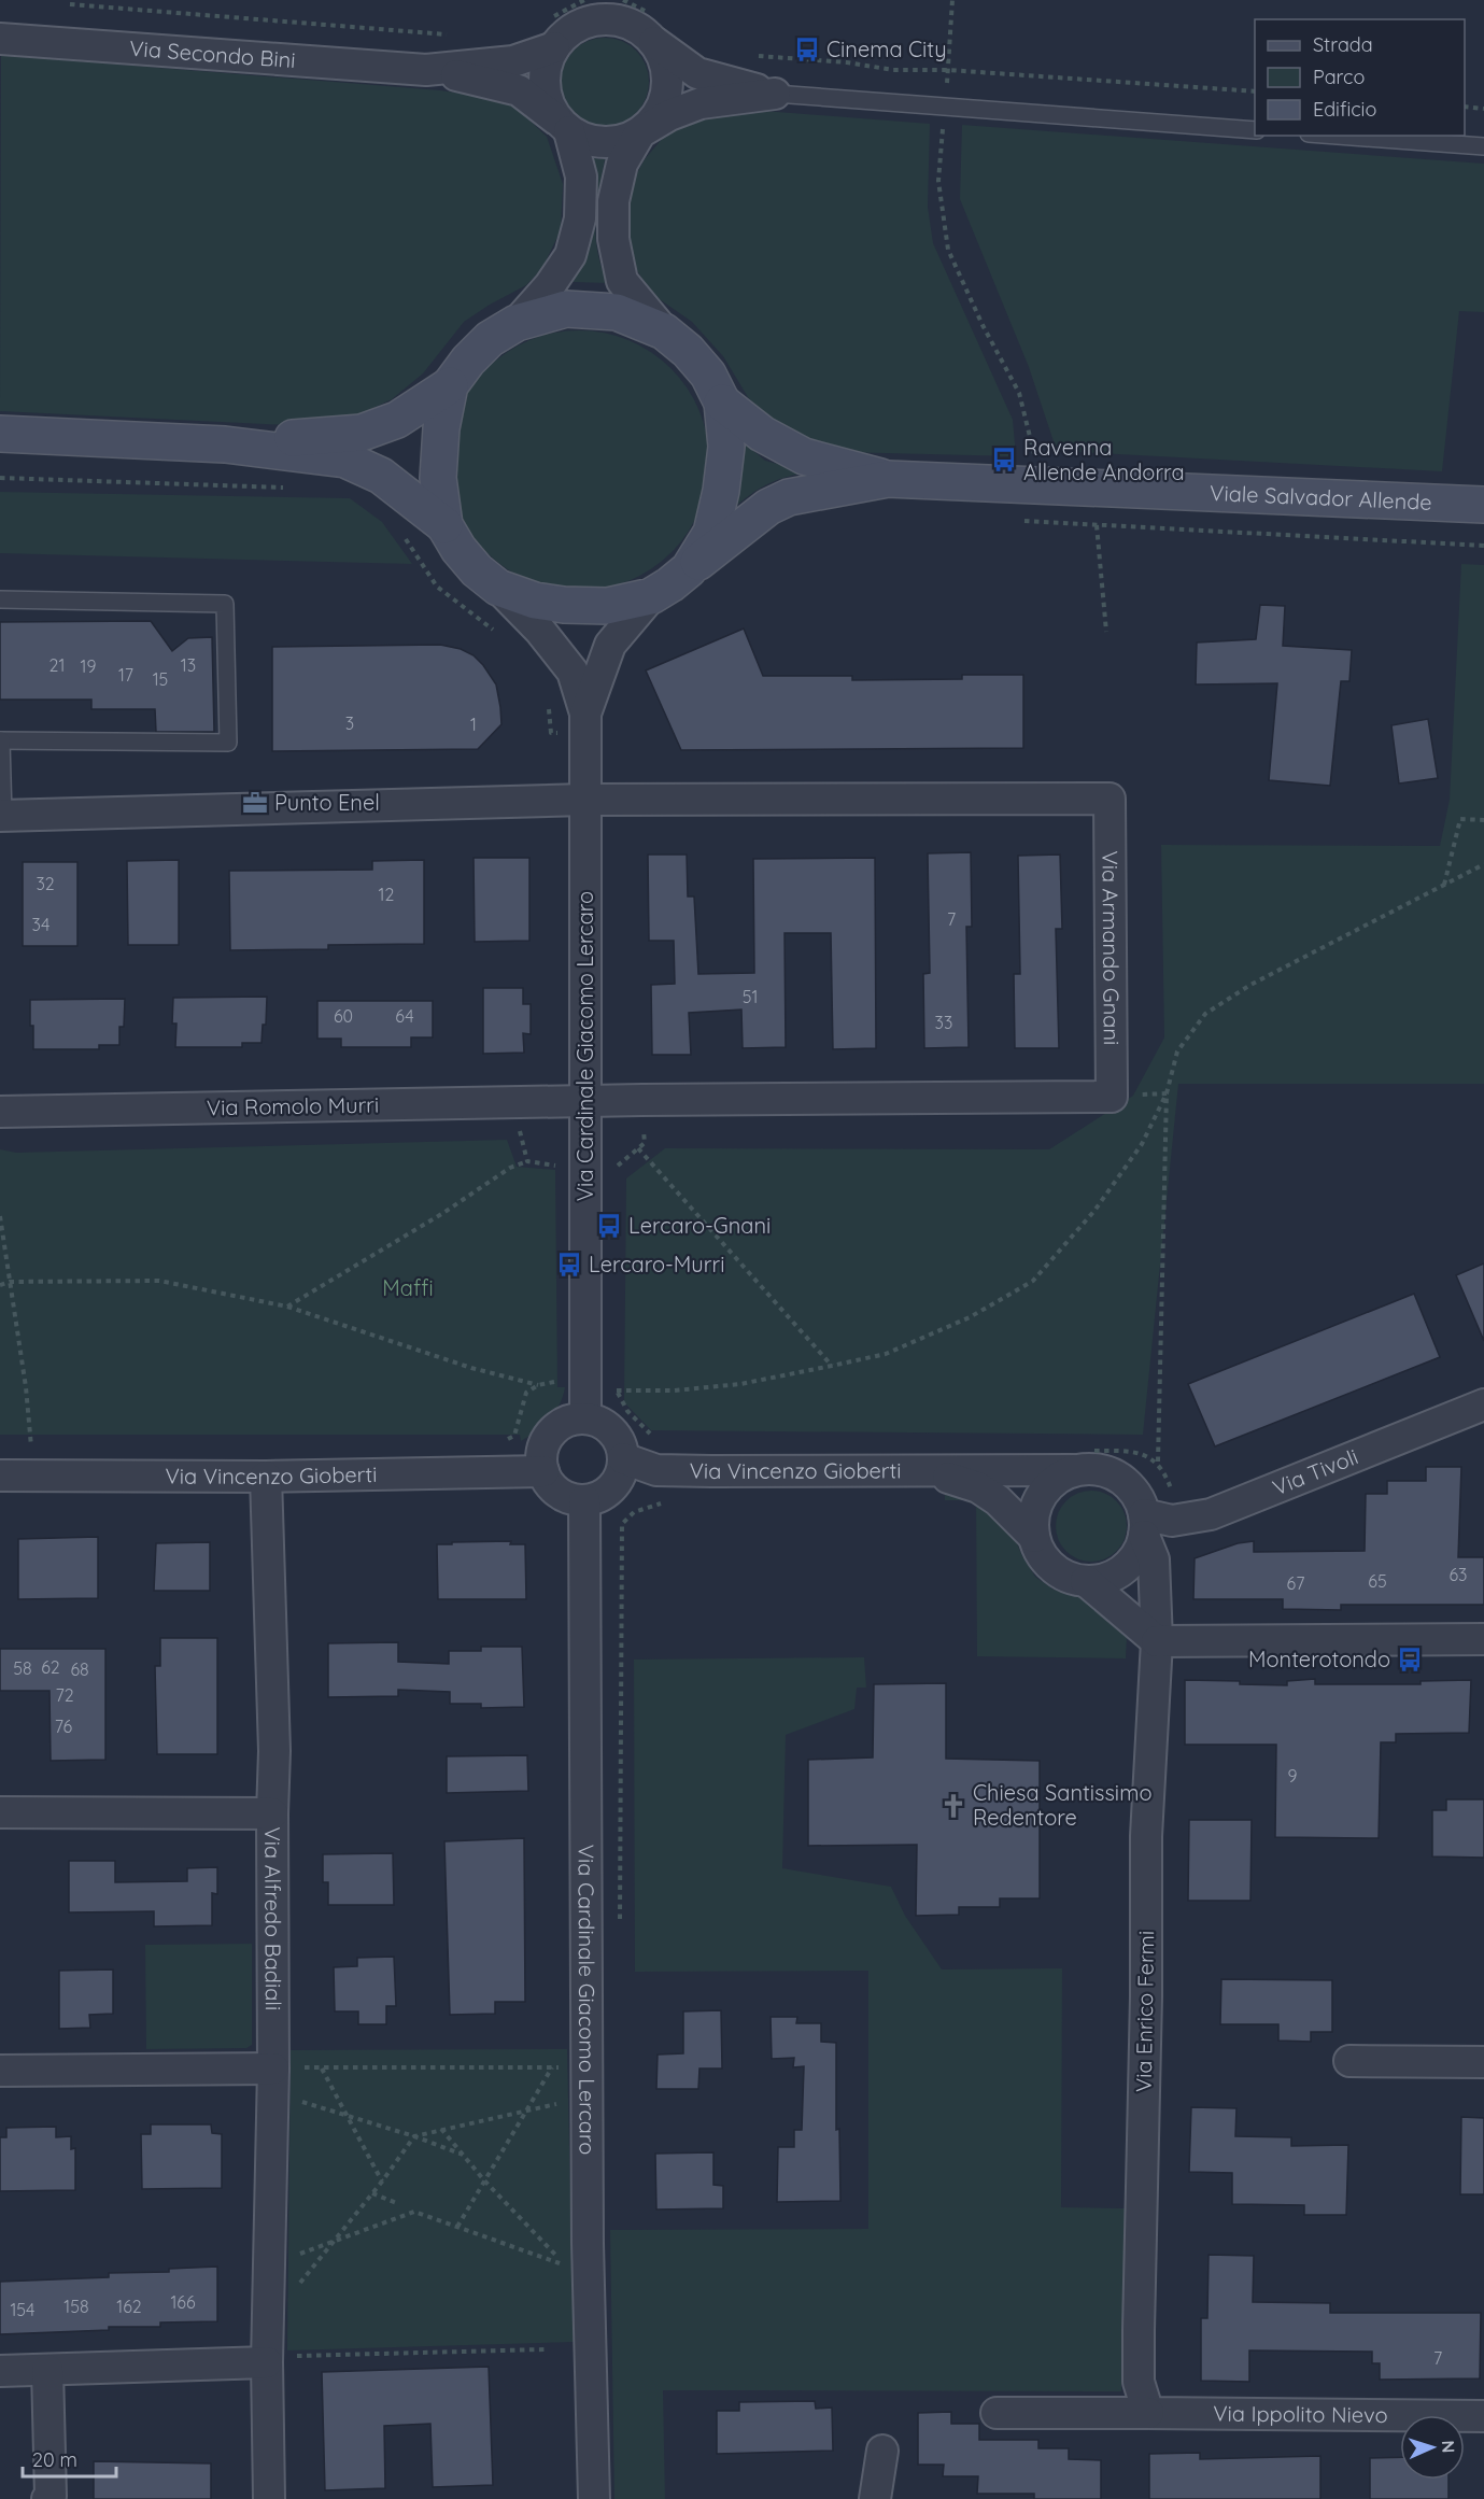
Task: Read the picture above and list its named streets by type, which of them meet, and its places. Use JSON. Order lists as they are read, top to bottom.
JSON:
{
  "streets": {
    "main road": ["Viale Salvador Allende"],
    "street": [
      "Via Secondo Bini",
      "Via Armando Gnani",
      "Via Cardinale Giacomo Lercaro",
      "Via Romolo Murri",
      "Via Vincenzo Gioberti",
      "Via Tivoli",
      "Via Alfredo Badiali",
      "Via Enrico Fermi",
      "Via Ippolito Nievo"
    ]
  },
  "crossings": [
    ["Viale Salvador Allende", "Via Cardinale Giacomo Lercaro"],
    ["Via Armando Gnani", "Via Cardinale Giacomo Lercaro"],
    ["Via Armando Gnani", "Via Romolo Murri"],
    ["Via Cardinale Giacomo Lercaro", "Via Romolo Murri"],
    ["Via Cardinale Giacomo Lercaro", "Via Vincenzo Gioberti"],
    ["Via Vincenzo Gioberti", "Via Tivoli"],
    ["Via Vincenzo Gioberti", "Via Alfredo Badiali"],
    ["Via Vincenzo Gioberti", "Via Enrico Fermi"],
    ["Via Tivoli", "Via Enrico Fermi"],
    ["Via Enrico Fermi", "Via Ippolito Nievo"]
  ],
  "parks": ["Maffi"],
  "places": {
    "bus stop": [
      "Cinema City",
      "Ravenna Allende Andorra",
      "Lercaro-Gnani",
      "Lercaro-Murri",
      "Monterotondo"
    ],
    "office": ["Punto Enel"],
    "church": ["Chiesa Santissimo Redentore"]
  },
  "house_numbers": [
    "21",
    "13",
    "19",
    "17",
    "15",
    "3",
    "1",
    "32",
    "12",
    "7",
    "34",
    "51",
    "60",
    "64",
    "33",
    "63",
    "65",
    "67",
    "62",
    "58",
    "68",
    "72",
    "76",
    "9",
    "166",
    "158",
    "162",
    "154",
    "7"
  ],
  "legend": ["Strada", "Parco", "Edificio"],
  "scale_bar": "20 m",
  "north": "right"
}
